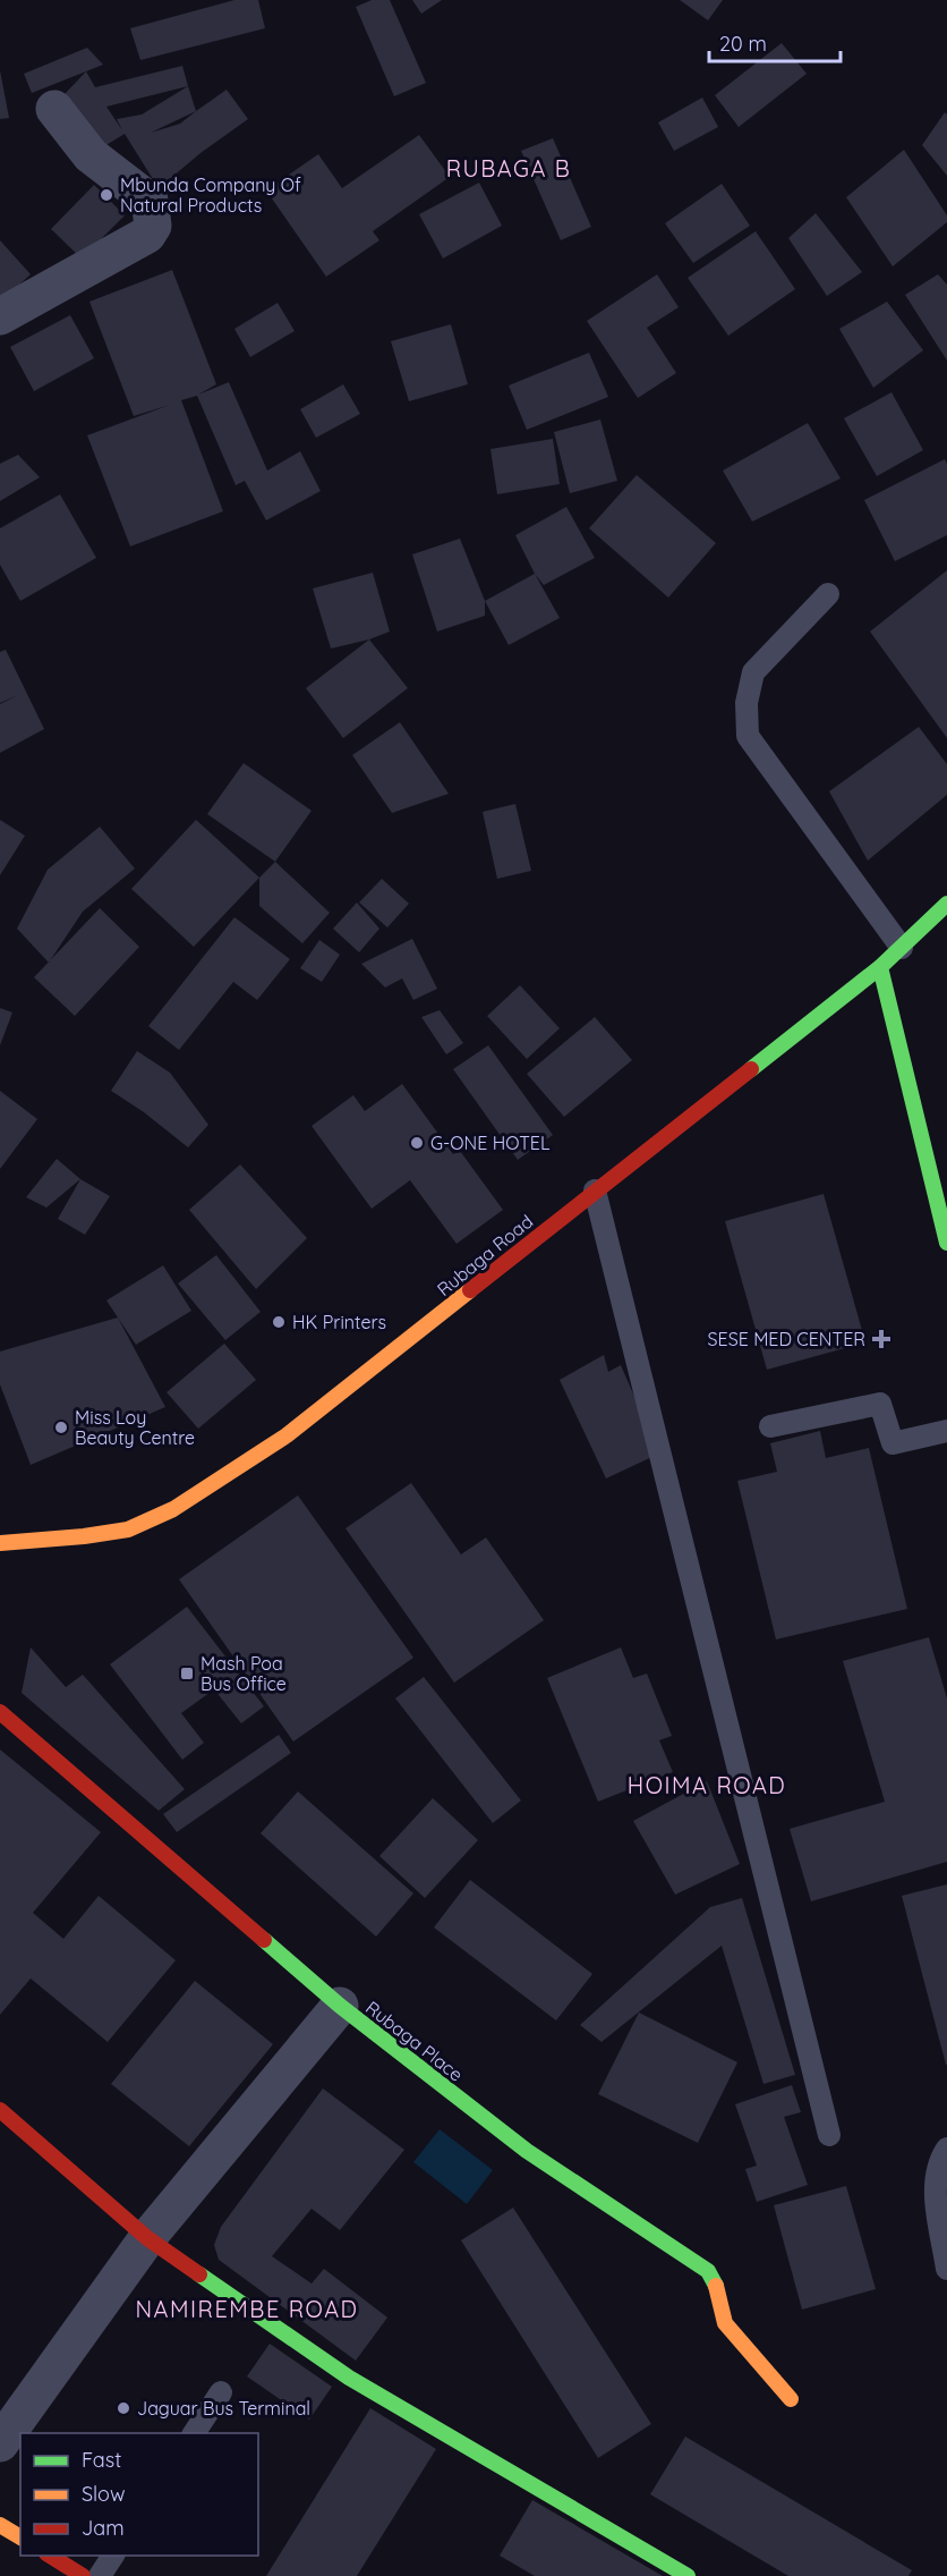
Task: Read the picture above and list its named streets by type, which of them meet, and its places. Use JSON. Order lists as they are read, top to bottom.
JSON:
{
  "streets": {
    "street": ["Rubaga Road", "Rubaga Place"]
  },
  "districts": ["RUBAGA B", "HOIMA ROAD", "NAMIREMBE ROAD"],
  "places": {
    "other": [
      "Mbunda Company Of Natural Products",
      "G-ONE HOTEL",
      "HK Printers",
      "Miss Loy Beauty Centre",
      "Jaguar Bus Terminal"
    ],
    "health": ["SESE MED CENTER"],
    "transit": ["Mash Poa Bus Office"]
  },
  "legend": ["Fast", "Slow", "Jam"],
  "scale_bar": "20 m"
}
